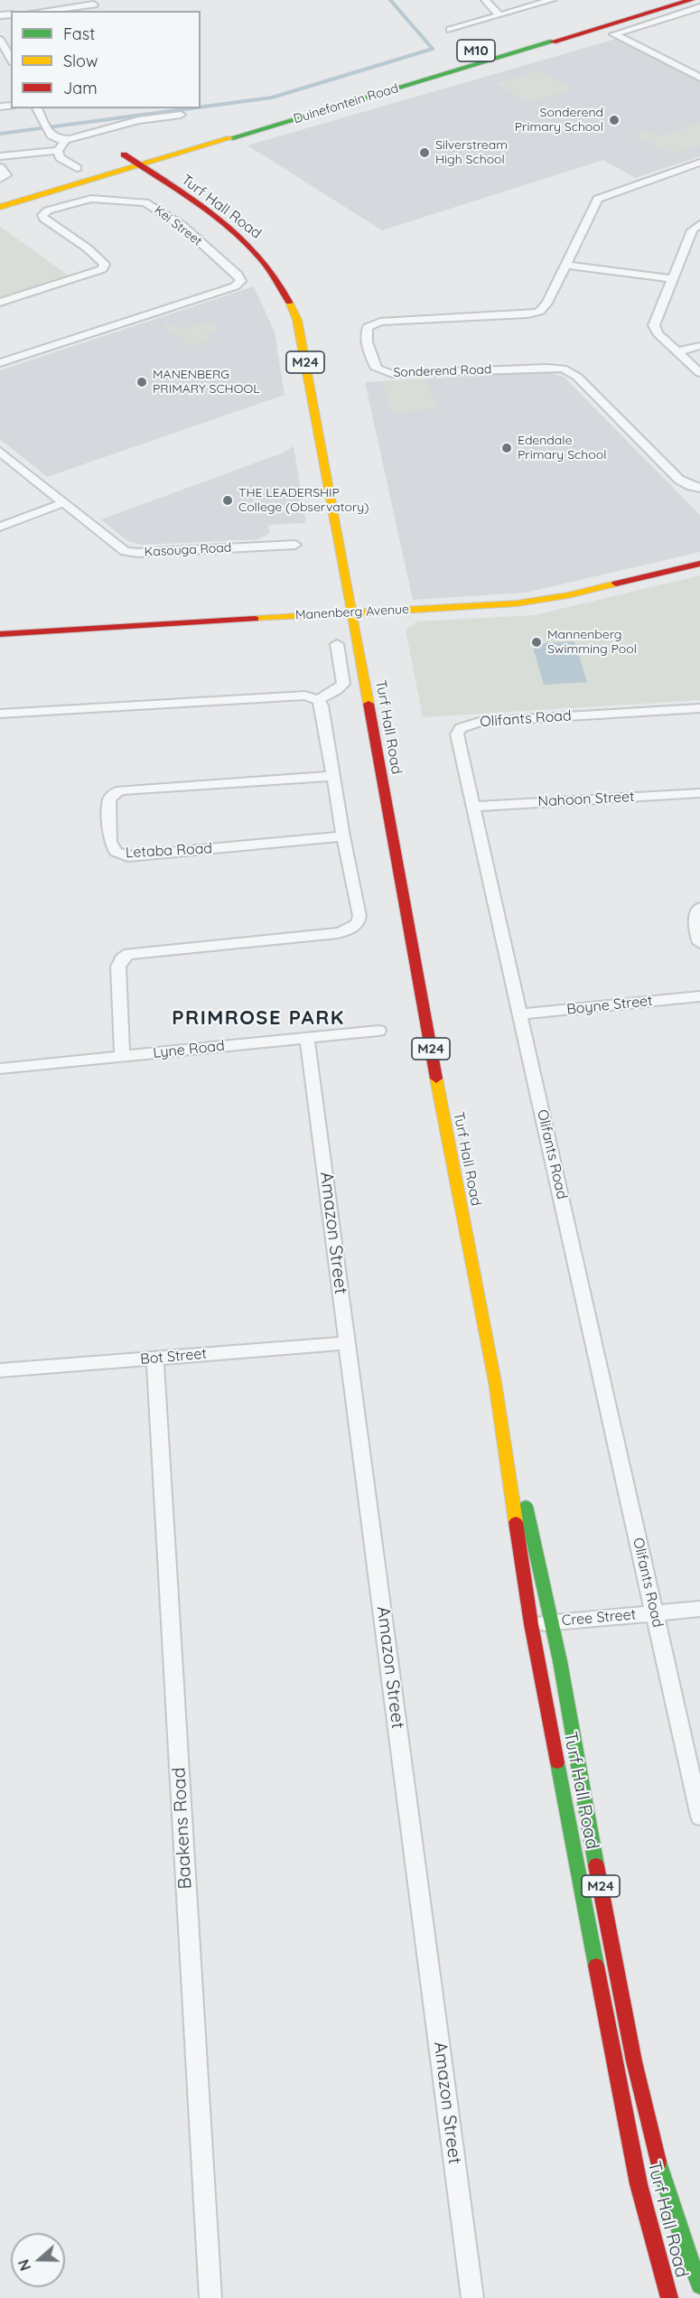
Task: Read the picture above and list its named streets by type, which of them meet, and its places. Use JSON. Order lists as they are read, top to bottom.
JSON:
{
  "streets": {
    "main road": [
      "M10",
      "Duinefontein Road",
      "Turf Hall Road",
      "M24",
      "Manenberg Avenue"
    ],
    "street": [
      "Kei Street",
      "Sonderend Road",
      "Kasouga Road",
      "Olifants Road",
      "Nahoon Street",
      "Letaba Road",
      "Boyne Street",
      "Lyne Road",
      "Amazon Street",
      "Bot Street",
      "Cree Street",
      "Baakens Road"
    ]
  },
  "crossings": [
    ["Duinefontein Road", "Turf Hall Road"],
    ["Turf Hall Road", "Manenberg Avenue"],
    ["Turf Hall Road", "Cree Street"],
    ["Olifants Road", "Nahoon Street"],
    ["Olifants Road", "Boyne Street"],
    ["Olifants Road", "Cree Street"],
    ["Lyne Road", "Amazon Street"],
    ["Amazon Street", "Bot Street"],
    ["Bot Street", "Baakens Road"]
  ],
  "districts": ["PRIMROSE PARK"],
  "places": [
    "Sonderend Primary School",
    "Silverstream High School",
    "MANENBERG PRIMARY SCHOOL",
    "Edendale Primary School",
    "THE LEADERSHIP College (Observatory)",
    "Mannenberg Swimming Pool"
  ],
  "legend": ["Fast", "Slow", "Jam"],
  "north": "left"
}
